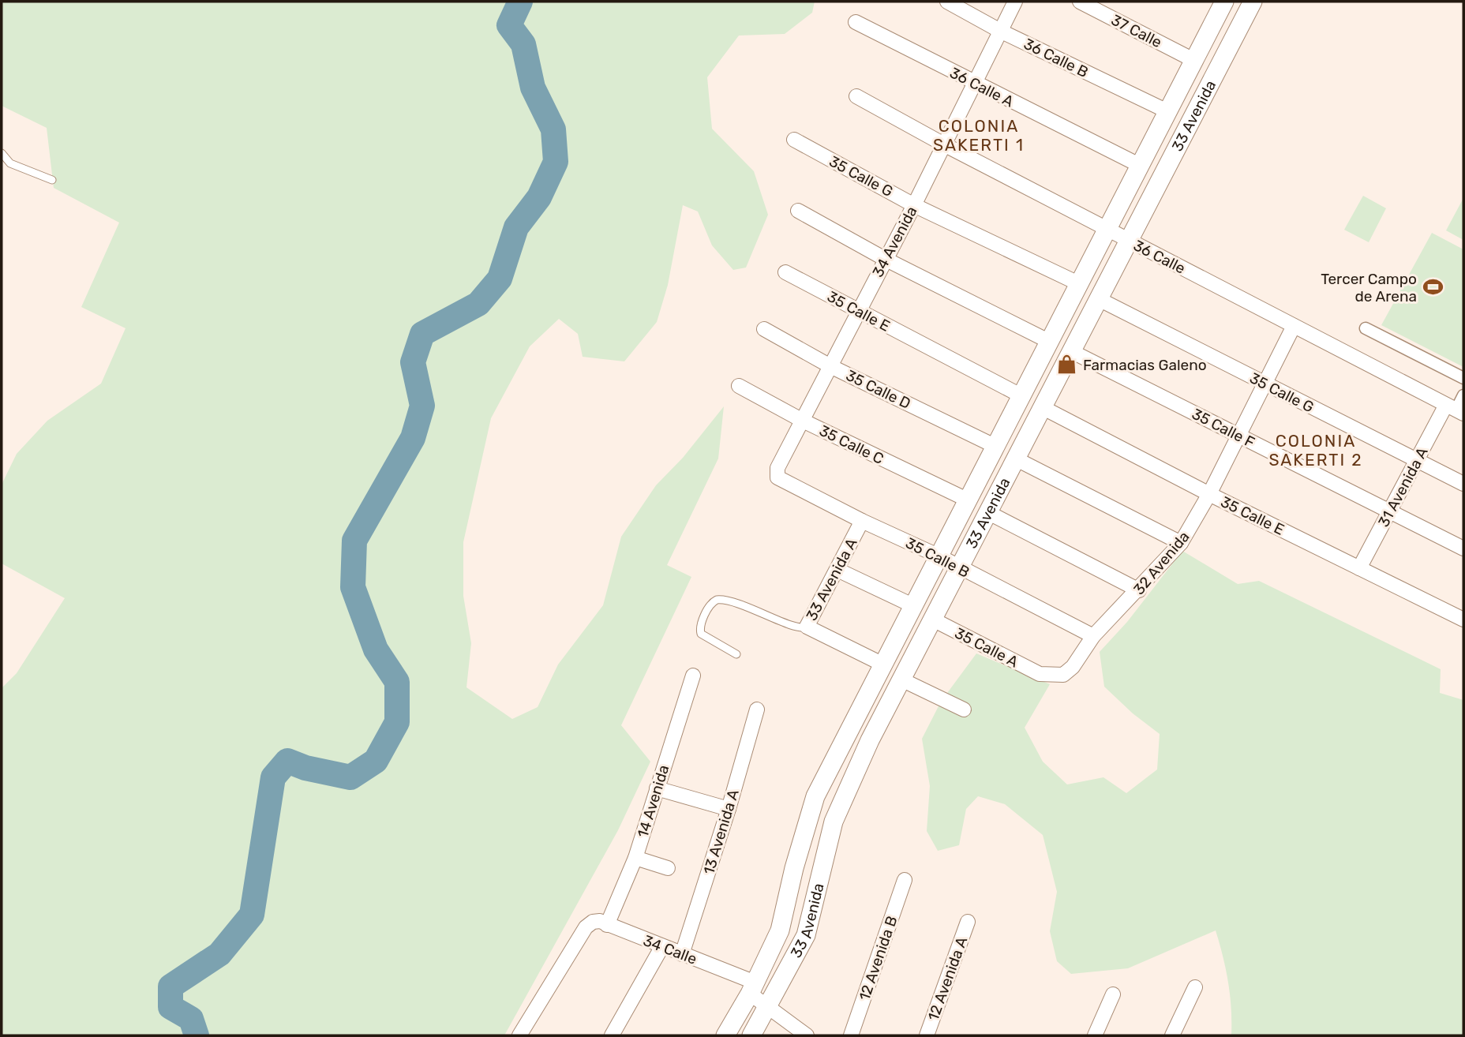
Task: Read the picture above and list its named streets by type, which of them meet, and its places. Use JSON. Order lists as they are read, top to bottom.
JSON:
{
  "streets": {
    "street": [
      "37 Calle",
      "36 Calle B",
      "36 Calle A",
      "33 Avenida",
      "35 Calle G",
      "34 Avenida",
      "36 Calle",
      "35 Calle E",
      "35 Calle D",
      "35 Calle F",
      "35 Calle C",
      "31 Avenida A",
      "35 Calle B",
      "32 Avenida",
      "33 Avenida A",
      "35 Calle A",
      "14 Avenida",
      "13 Avenida A",
      "34 Calle",
      "12 Avenida B",
      "12 Avenida A"
    ]
  },
  "crossings": [
    ["37 Calle", "33 Avenida"],
    ["36 Calle B", "33 Avenida"],
    ["36 Calle B", "34 Avenida"],
    ["36 Calle A", "33 Avenida"],
    ["36 Calle A", "34 Avenida"],
    ["33 Avenida", "35 Calle G"],
    ["33 Avenida", "36 Calle"],
    ["33 Avenida", "35 Calle E"],
    ["33 Avenida", "35 Calle D"],
    ["33 Avenida", "35 Calle F"],
    ["33 Avenida", "35 Calle C"],
    ["33 Avenida", "35 Calle B"],
    ["33 Avenida", "35 Calle A"],
    ["33 Avenida", "34 Calle"],
    ["35 Calle G", "34 Avenida"],
    ["35 Calle G", "31 Avenida A"],
    ["35 Calle G", "32 Avenida"],
    ["34 Avenida", "36 Calle"],
    ["34 Avenida", "35 Calle E"],
    ["34 Avenida", "35 Calle D"],
    ["34 Avenida", "35 Calle C"],
    ["34 Avenida", "35 Calle B"],
    ["36 Calle", "31 Avenida A"],
    ["36 Calle", "32 Avenida"],
    ["35 Calle E", "31 Avenida A"],
    ["35 Calle E", "32 Avenida"],
    ["35 Calle F", "31 Avenida A"],
    ["35 Calle F", "32 Avenida"],
    ["35 Calle B", "32 Avenida"],
    ["35 Calle B", "33 Avenida A"],
    ["32 Avenida", "35 Calle A"],
    ["14 Avenida", "34 Calle"],
    ["13 Avenida A", "34 Calle"]
  ],
  "districts": ["COLONIA SAKERTI 1", "COLONIA SAKERTI 2"],
  "places": {
    "sports": ["Tercer Campo de Arena"],
    "shop": ["Farmacias Galeno"]
  }
}
